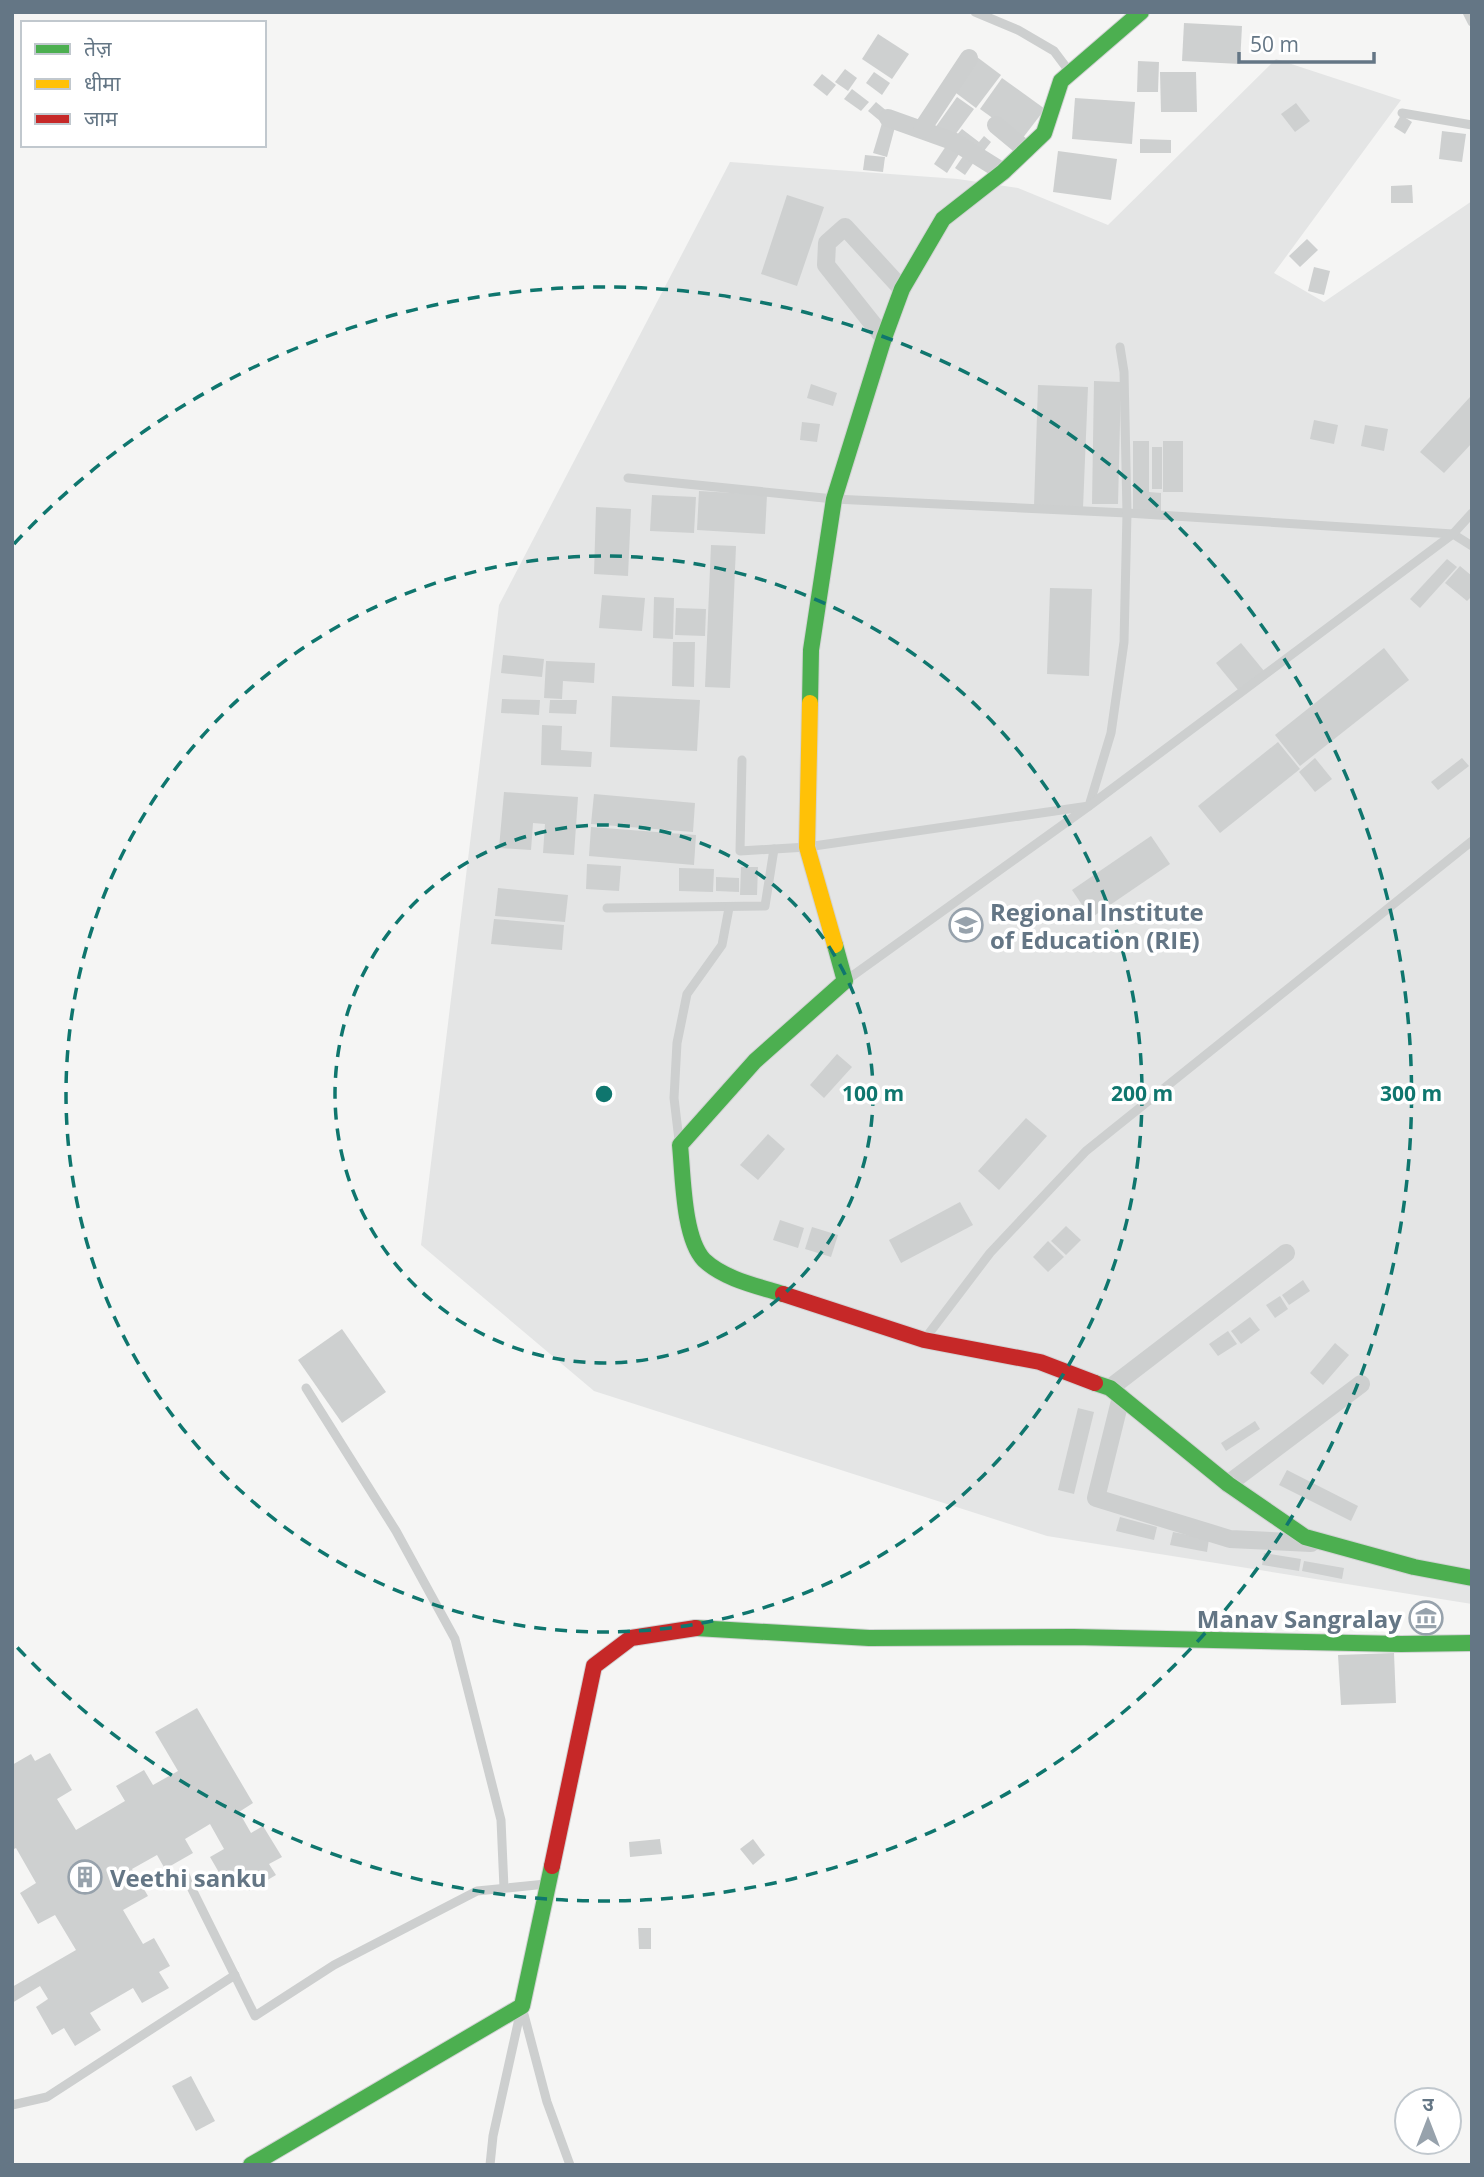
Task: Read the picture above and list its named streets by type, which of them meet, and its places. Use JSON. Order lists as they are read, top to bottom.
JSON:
{
  "places": {
    "school or university": ["Regional Institute of Education (RIE)"],
    "museum": ["Manav Sangralay"],
    "building": ["Veethi sanku"]
  },
  "legend": ["तेज़", "धीमा", "जाम"],
  "scale_bar": "50 m",
  "north": "top",
  "rings": ["100 m", "200 m", "300 m"]
}
